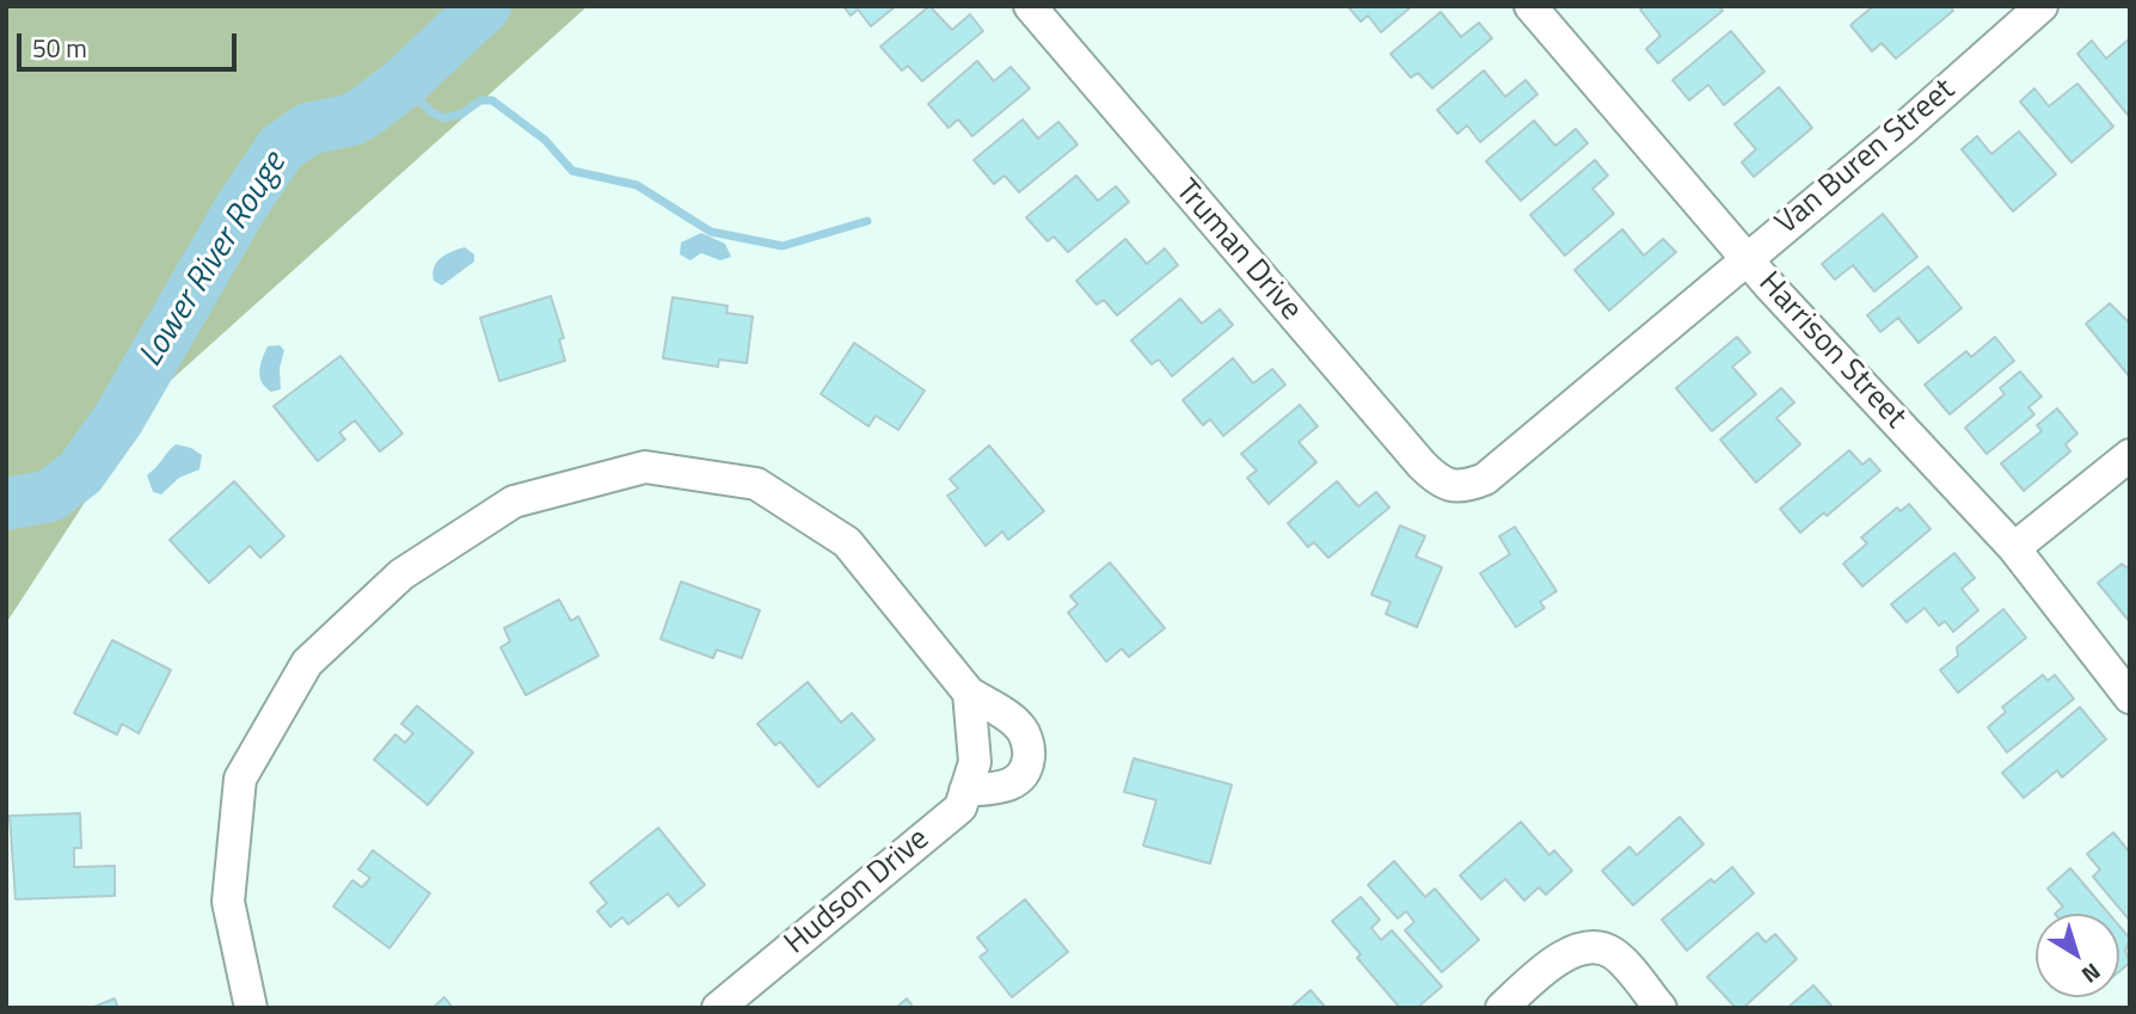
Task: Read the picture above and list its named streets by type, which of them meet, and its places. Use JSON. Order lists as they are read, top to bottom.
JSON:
{
  "streets": {
    "street": [
      "Van Buren Street",
      "Truman Drive",
      "Harrison Street",
      "Hudson Drive"
    ]
  },
  "crossings": [
    ["Van Buren Street", "Truman Drive"],
    ["Van Buren Street", "Harrison Street"]
  ],
  "water": ["Lower River Rouge"],
  "scale_bar": "50 m",
  "north": "bottom right"
}
